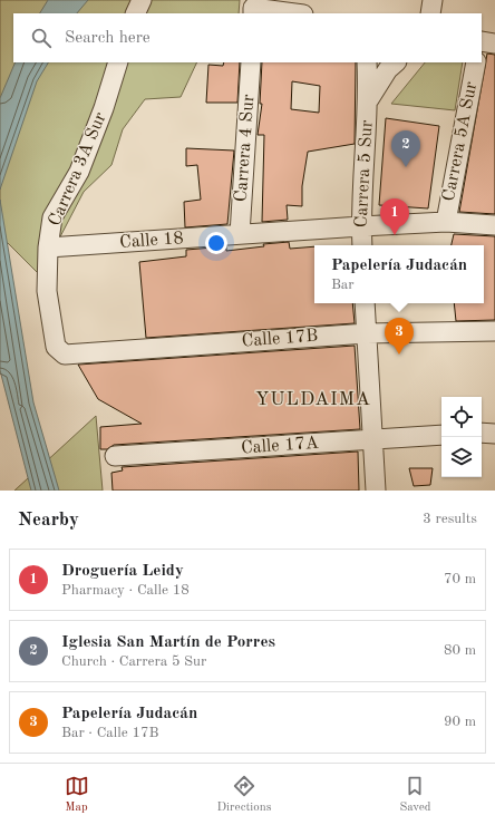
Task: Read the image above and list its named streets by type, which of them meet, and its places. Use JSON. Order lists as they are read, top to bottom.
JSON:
{
  "streets": {
    "street": [
      "Carrera 5A Sur",
      "Carrera 4 Sur",
      "Carrera 3A Sur",
      "Carrera 5 Sur",
      "Calle 18",
      "Calle 17B",
      "Calle 17A"
    ]
  },
  "crossings": [
    ["Carrera 5A Sur", "Calle 18"],
    ["Carrera 4 Sur", "Calle 18"],
    ["Carrera 3A Sur", "Calle 18"],
    ["Carrera 3A Sur", "Calle 17B"],
    ["Carrera 5 Sur", "Calle 18"]
  ],
  "districts": ["YULDAIMA"],
  "page": {
    "search": "Search here",
    "pins": ["2", "1", "3"],
    "popup": ["Papelería Judacán", "Bar"],
    "heading": ["Nearby", "3 results"],
    "list": [
      {
        "mark": "1",
        "name": "Droguería Leidy",
        "note": "Pharmacy · Calle 18",
        "value": "70 m"
      },
      {
        "mark": "2",
        "name": "Iglesia San Martín de Porres",
        "note": "Church · Carrera 5 Sur",
        "value": "80 m"
      },
      {
        "mark": "3",
        "name": "Papelería Judacán",
        "note": "Bar · Calle 17B",
        "value": "90 m"
      }
    ],
    "nav": ["Map", "Directions", "Saved"]
  }
}
